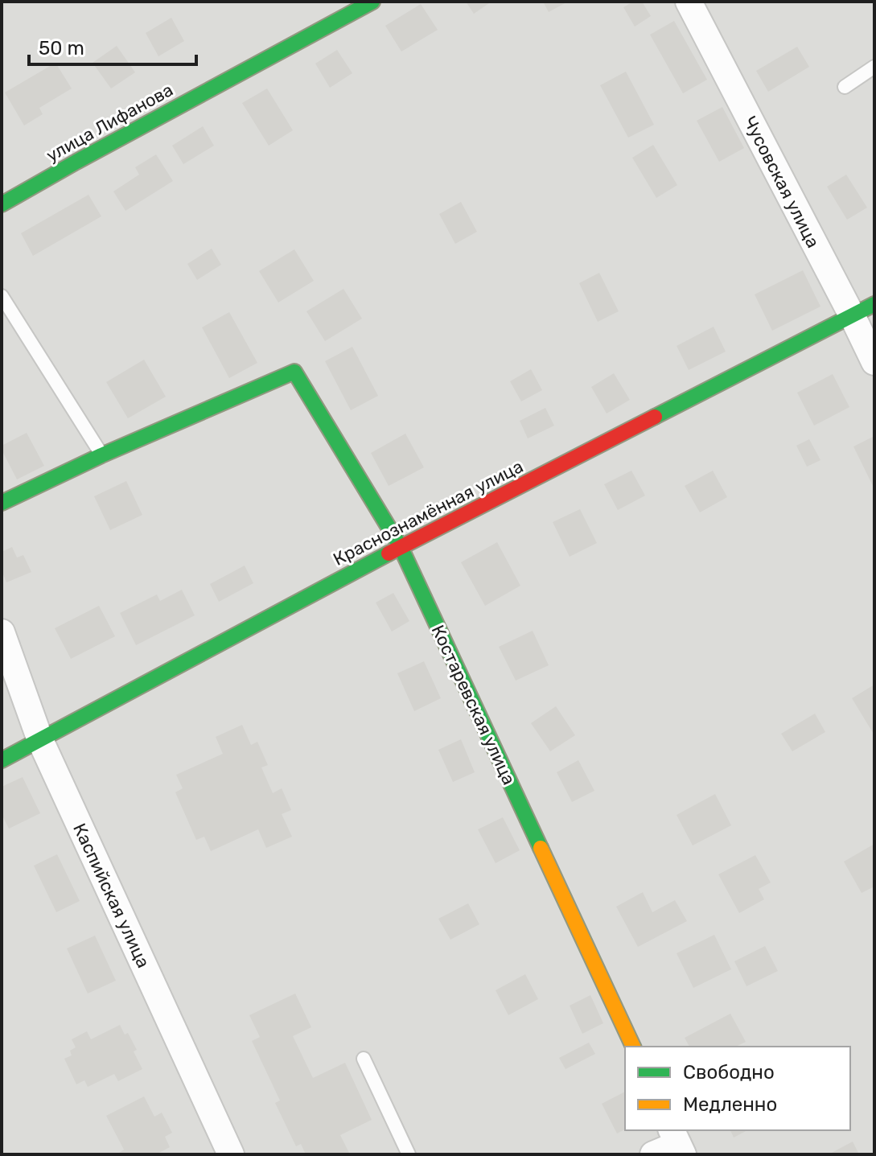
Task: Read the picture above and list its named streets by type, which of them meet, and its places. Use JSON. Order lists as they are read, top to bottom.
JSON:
{
  "streets": {
    "street": [
      "улица Лифанова",
      "Чусовская улица",
      "Краснознамённая улица",
      "Костаревская улица",
      "Каспийская улица"
    ]
  },
  "crossings": [
    ["Чусовская улица", "Краснознамённая улица"],
    ["Краснознамённая улица", "Костаревская улица"],
    ["Краснознамённая улица", "Каспийская улица"]
  ],
  "legend": ["Свободно", "Медленно"],
  "scale_bar": "50 m"
}
